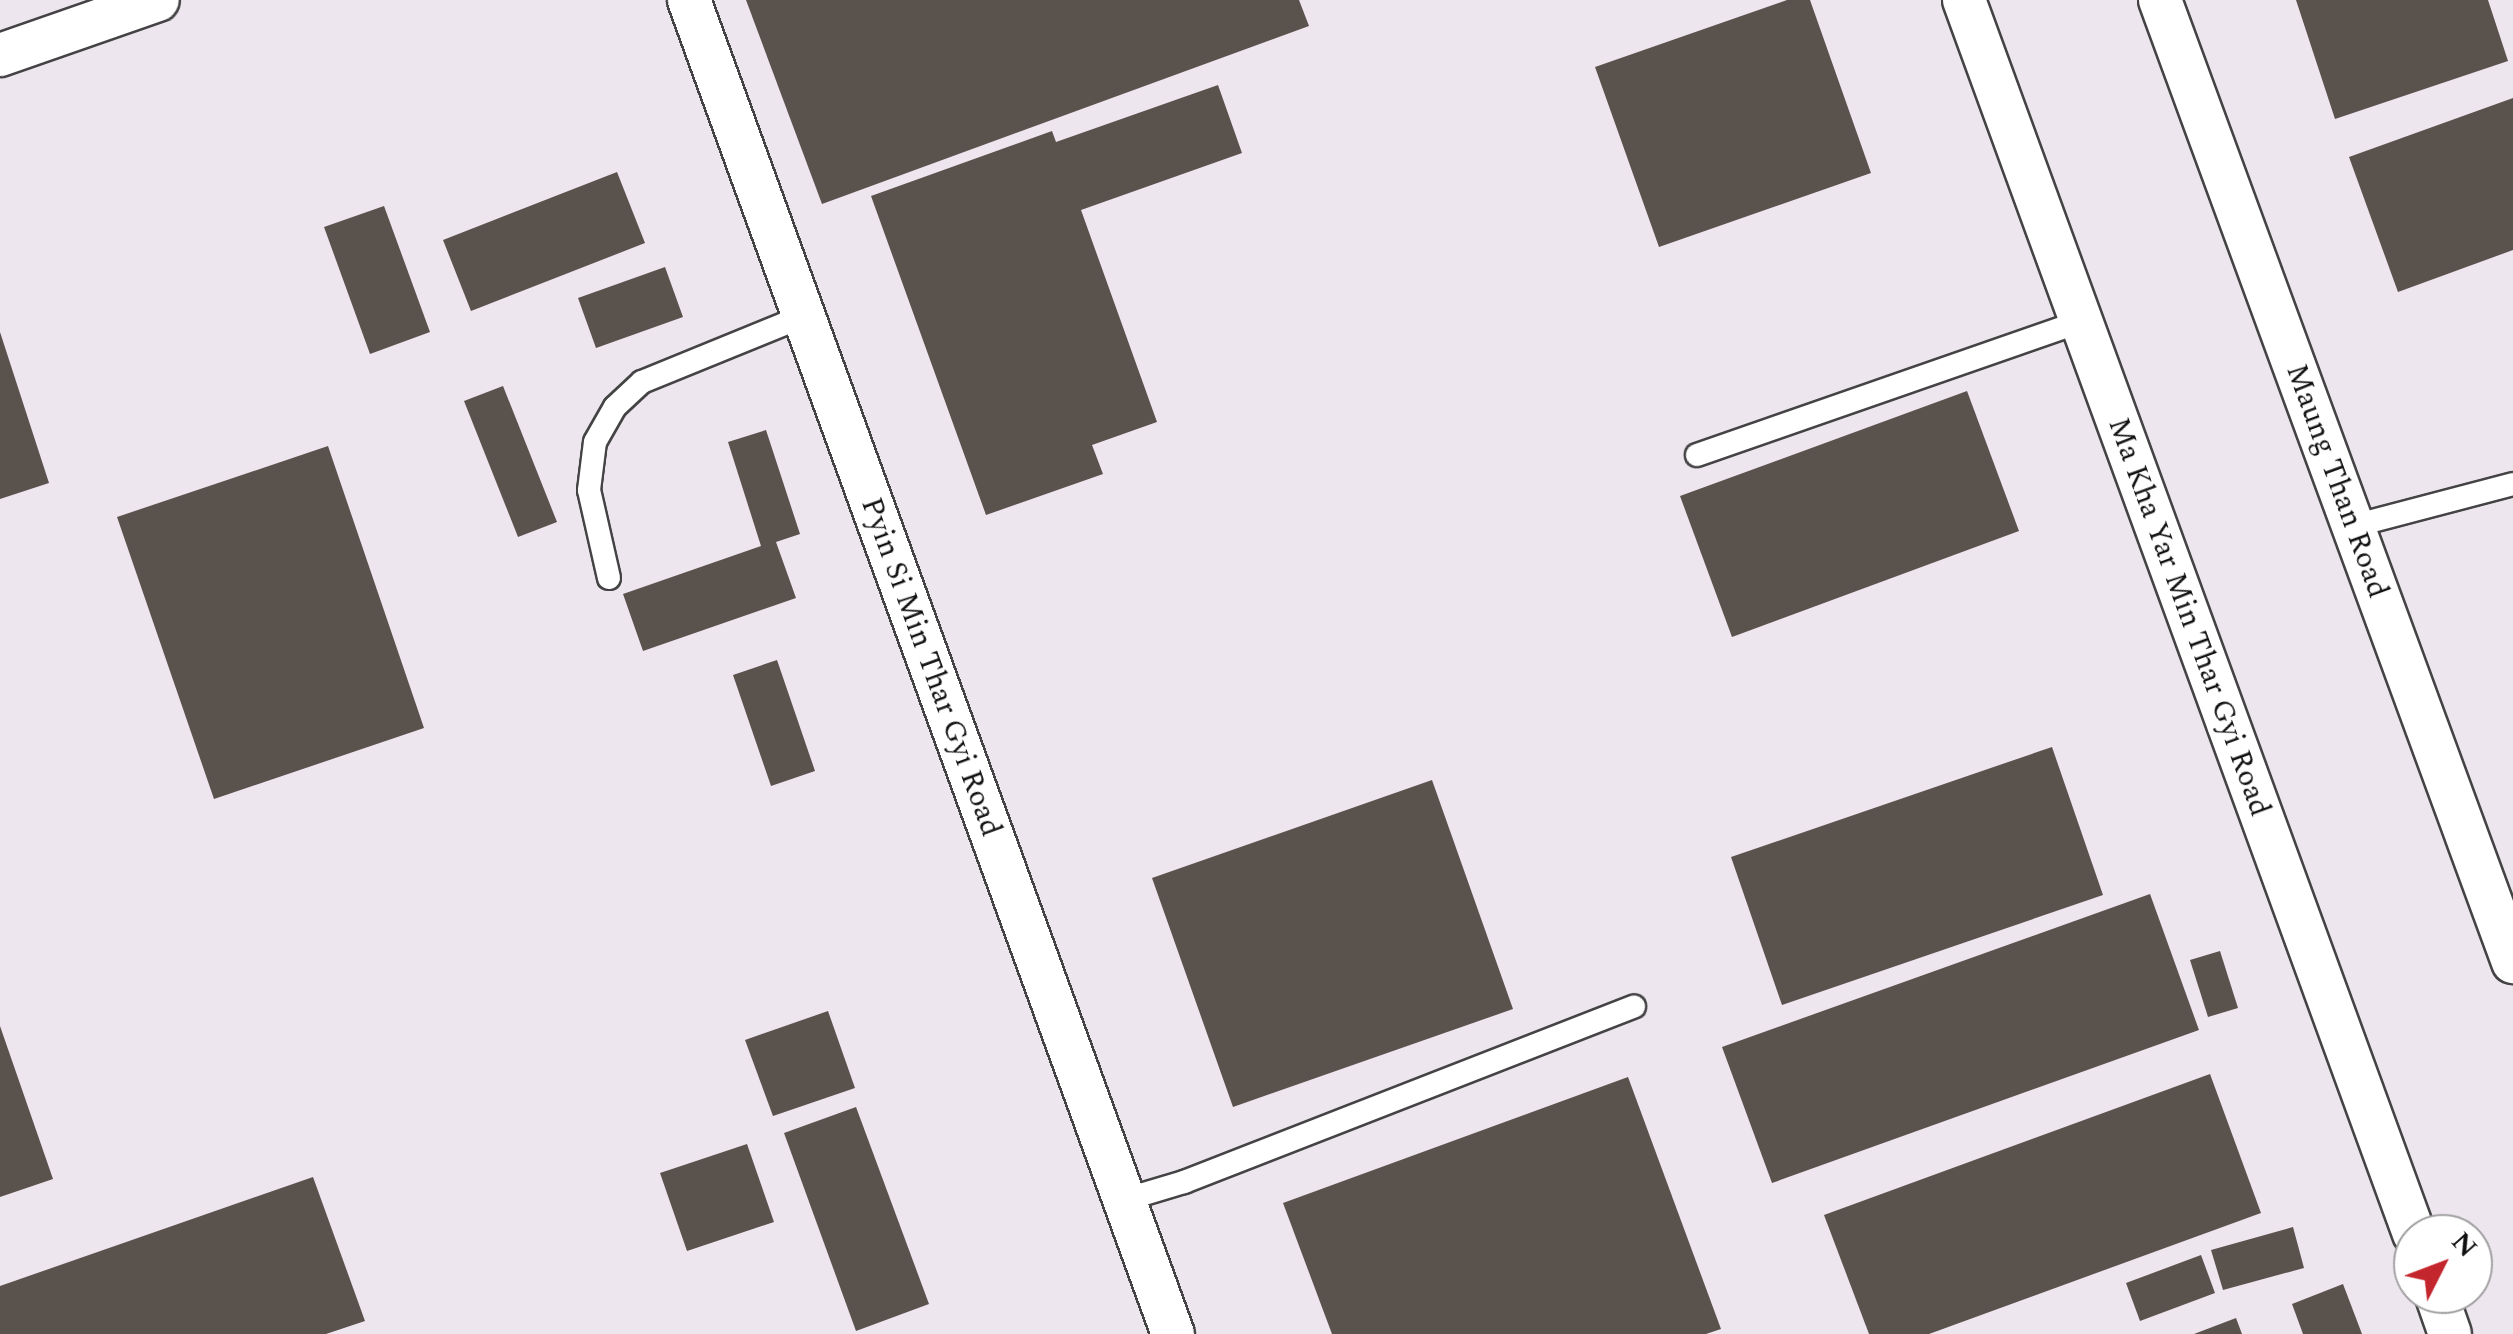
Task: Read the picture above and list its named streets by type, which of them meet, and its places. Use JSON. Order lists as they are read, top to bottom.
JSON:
{
  "streets": {
    "street": ["Maung Than Road", "Ma Kha Yar Min Thar Gyi Road", "Pyin Si Min Thar Gyi Road"]
  },
  "north": "top right"
}
